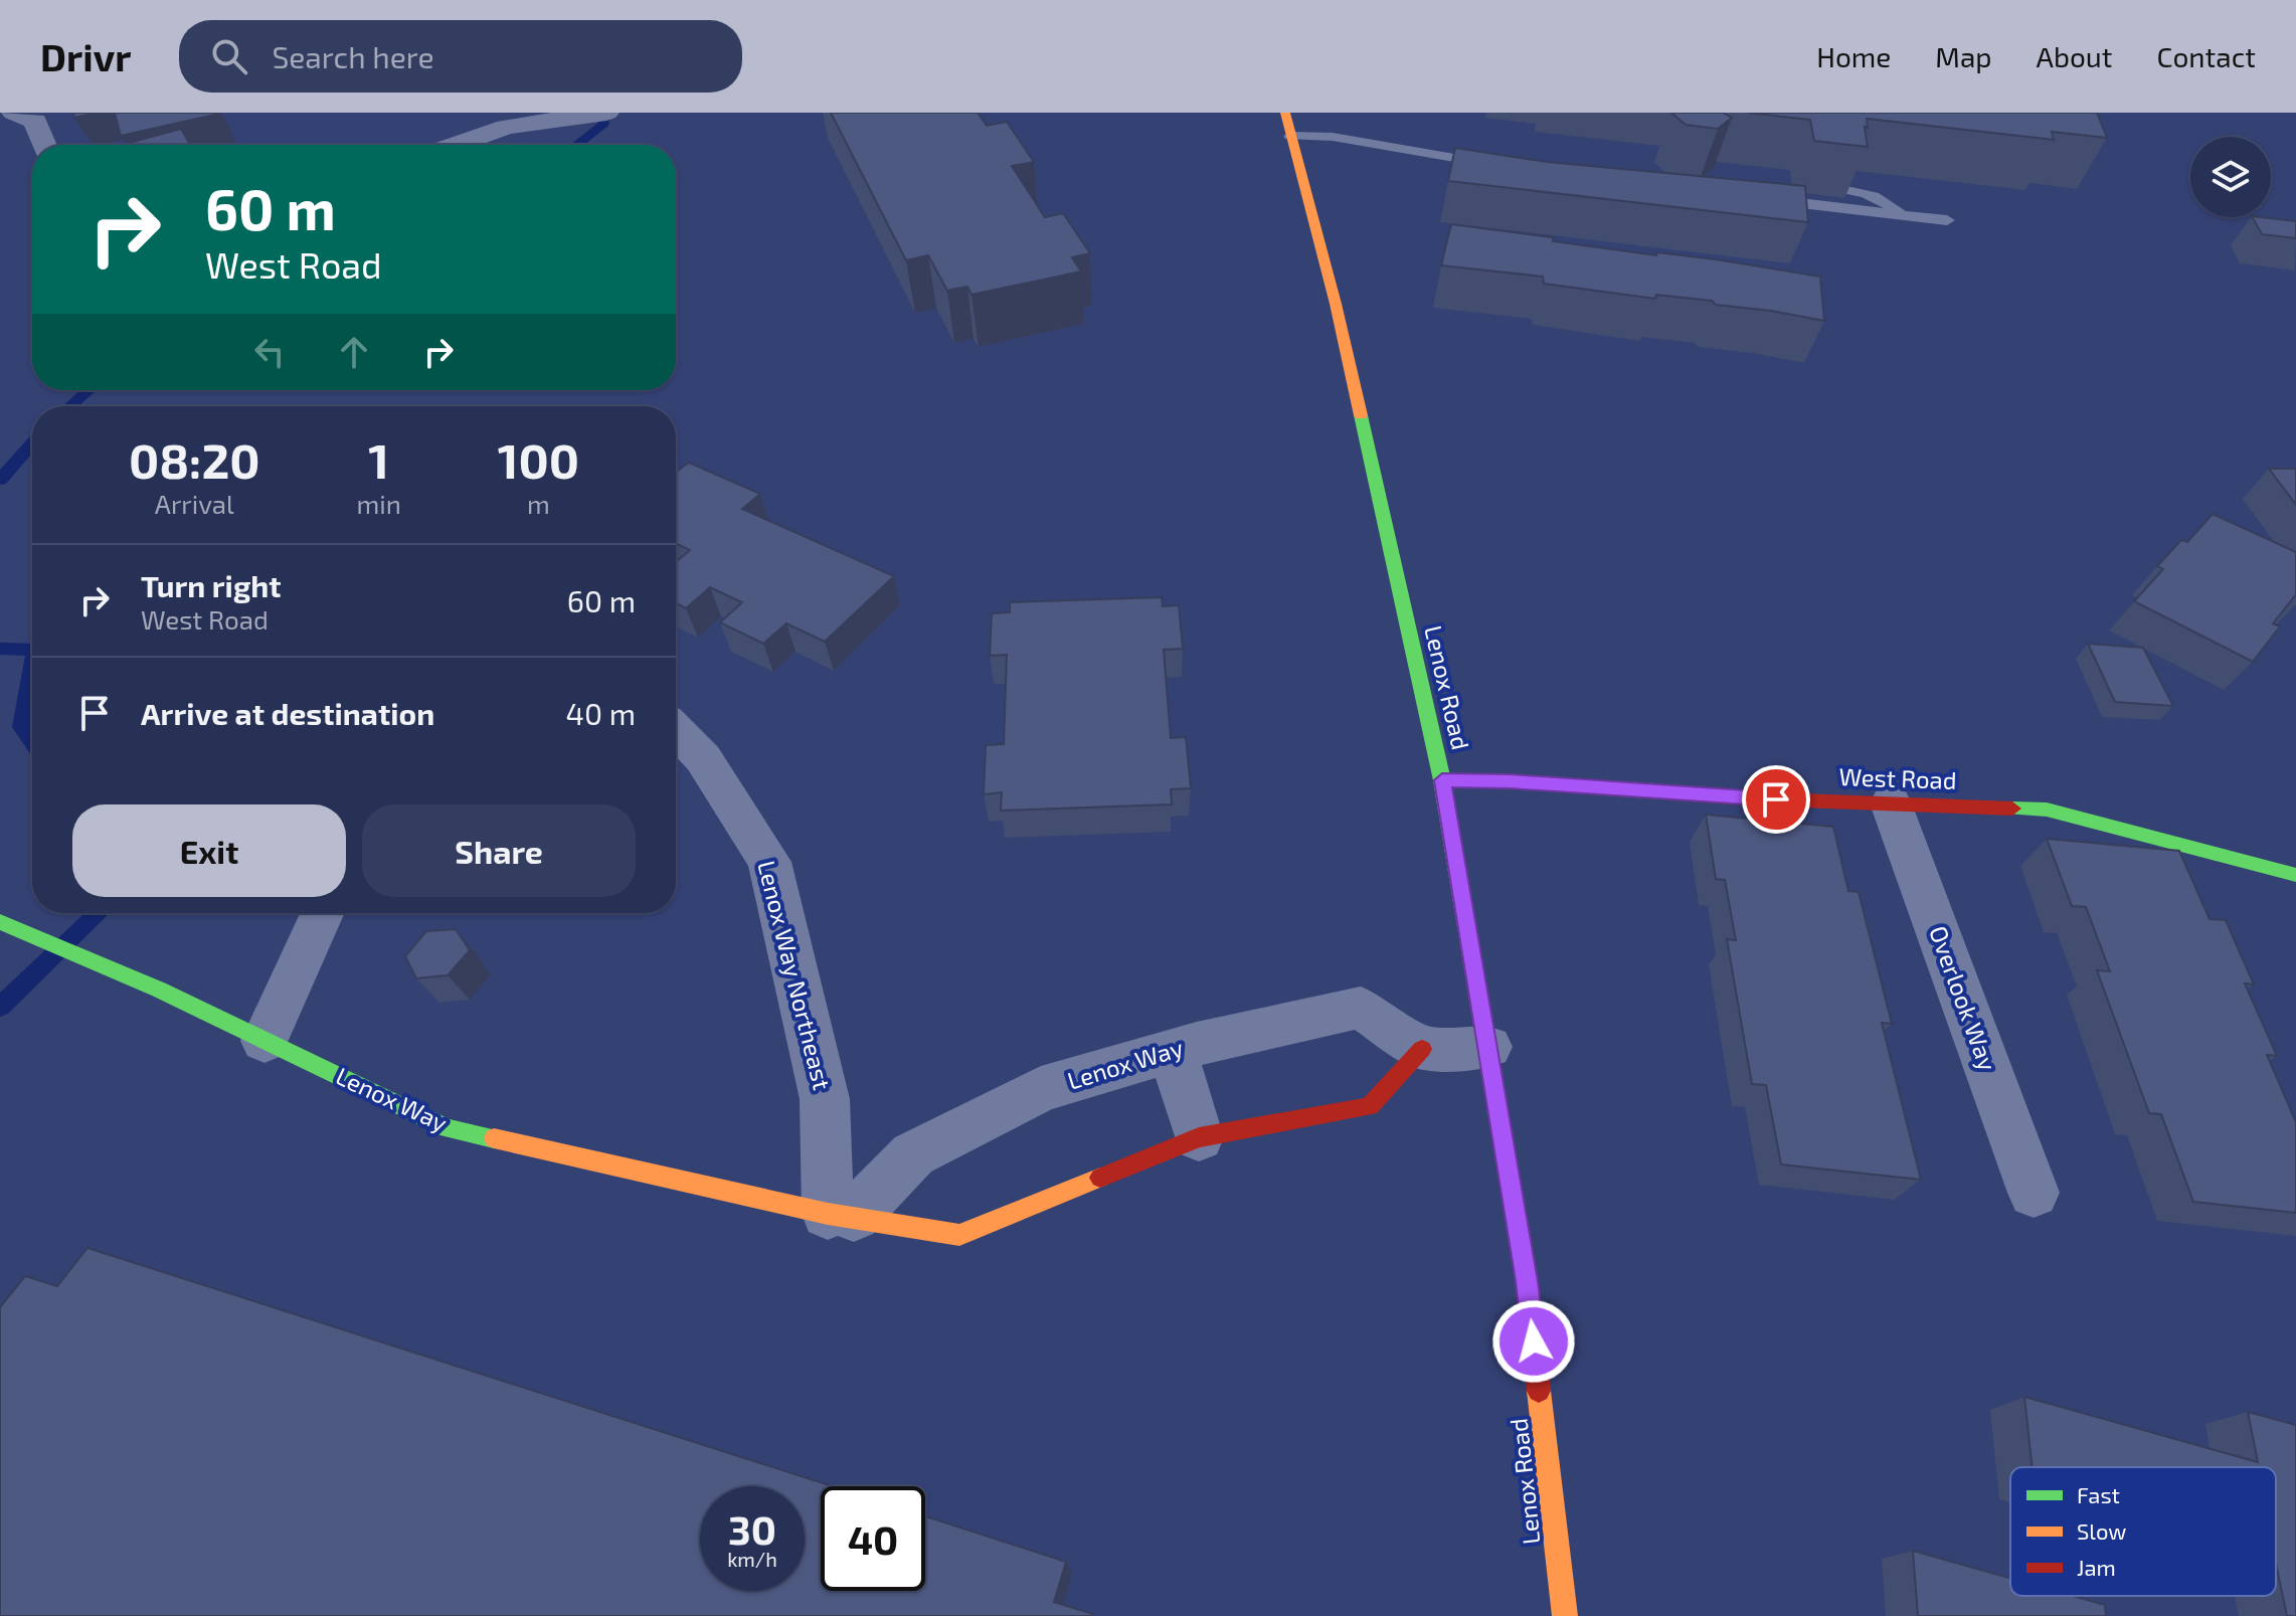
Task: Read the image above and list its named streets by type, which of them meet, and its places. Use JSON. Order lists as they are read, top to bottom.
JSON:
{
  "streets": {
    "street": [
      "Lenox Road",
      "West Road",
      "Lenox Way Northeast",
      "Overlook Way",
      "Lenox Way"
    ]
  },
  "crossings": [
    ["Lenox Road", "West Road"],
    ["West Road", "Overlook Way"],
    ["Lenox Way Northeast", "Lenox Way"]
  ],
  "legend": ["Fast", "Slow", "Jam"],
  "page": {
    "header": "Drivr",
    "search": "Search here",
    "nav": [
      "Home",
      "Map",
      "About",
      "Contact"
    ],
    "turn": ["60 m", "West Road"],
    "eta": [
      "08:20",
      "Arrival",
      "1",
      "min",
      "100",
      "m"
    ],
    "list": [
      {
        "name": "Turn right",
        "note": "West Road",
        "value": "60 m"
      },
      {
        "name": "Arrive at destination",
        "value": "40 m"
      }
    ],
    "buttons": ["Exit", "Share"],
    "speed": "30 km/h",
    "limit": "40"
  }
}
